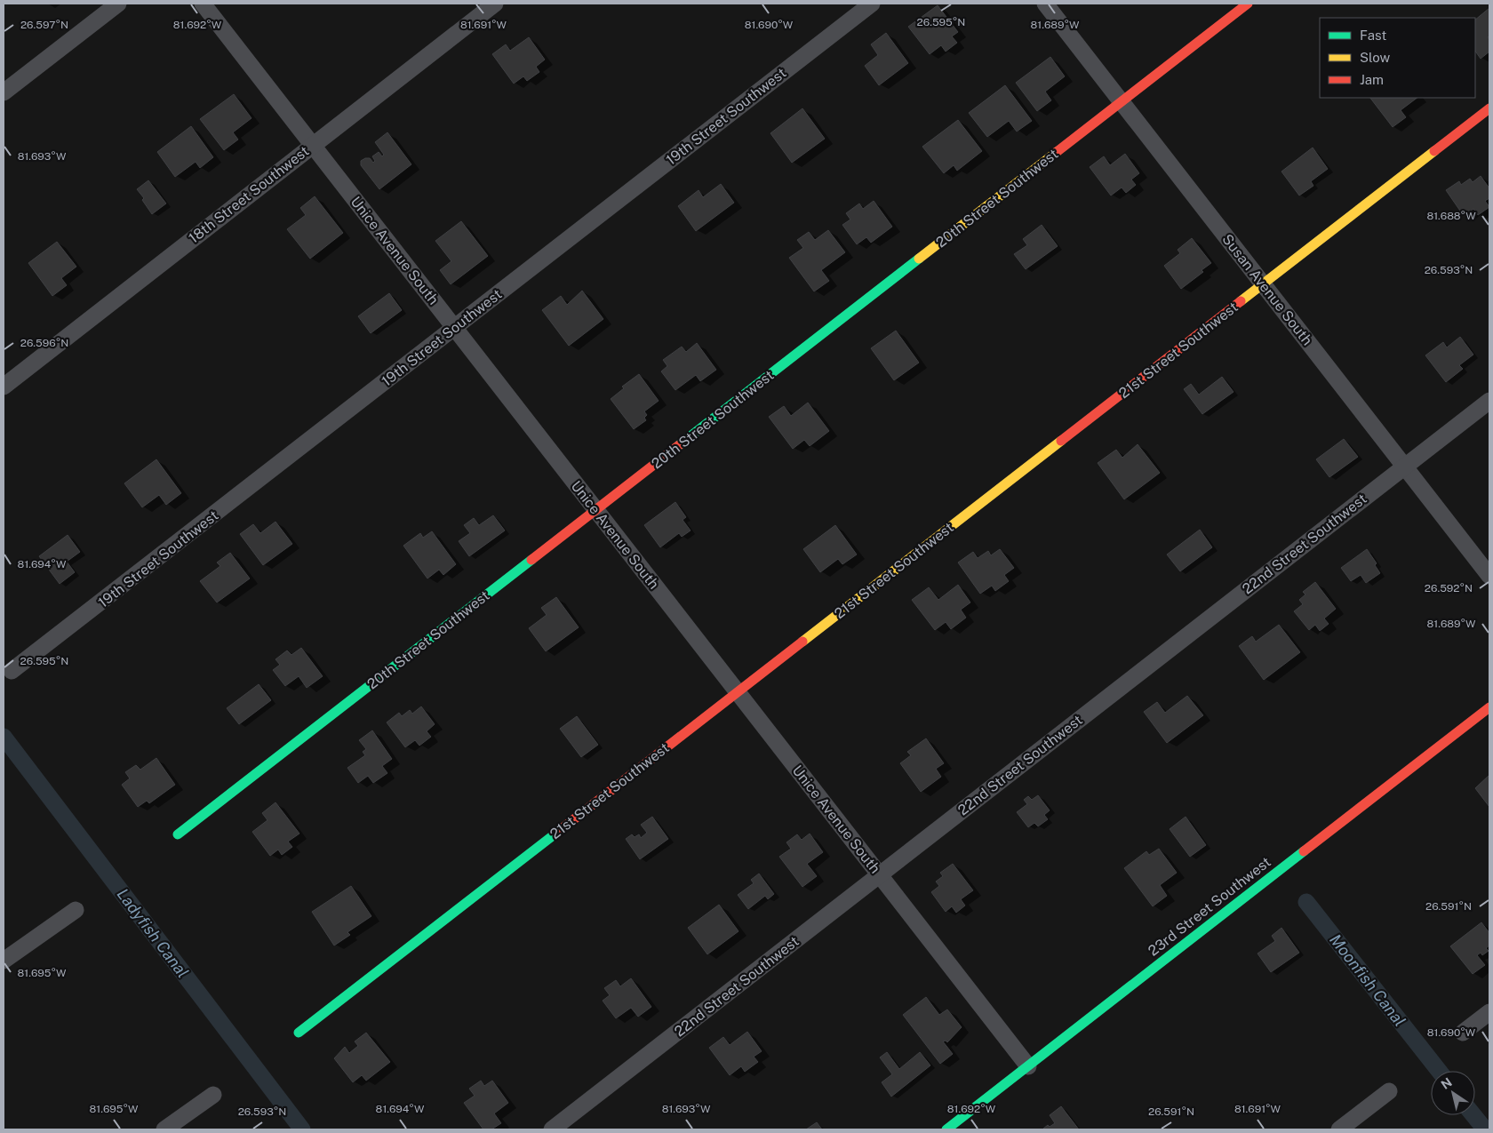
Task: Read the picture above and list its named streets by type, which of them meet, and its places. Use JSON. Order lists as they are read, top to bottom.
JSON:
{
  "streets": {
    "street": [
      "19th Street Southwest",
      "18th Street Southwest",
      "20th Street Southwest",
      "Unice Avenue South",
      "Susan Avenue South",
      "21st Street Southwest",
      "22nd Street Southwest",
      "23rd Street Southwest"
    ]
  },
  "crossings": [
    ["19th Street Southwest", "Unice Avenue South"],
    ["18th Street Southwest", "Unice Avenue South"],
    ["20th Street Southwest", "Unice Avenue South"],
    ["20th Street Southwest", "Susan Avenue South"],
    ["Unice Avenue South", "21st Street Southwest"],
    ["Unice Avenue South", "22nd Street Southwest"],
    ["Unice Avenue South", "23rd Street Southwest"],
    ["Susan Avenue South", "21st Street Southwest"],
    ["Susan Avenue South", "22nd Street Southwest"]
  ],
  "water": ["Ladyfish Canal", "Moonfish Canal"],
  "legend": ["Fast", "Slow", "Jam"],
  "north": "top left",
  "coordinates": [
    "26.595°N",
    "26.597°N",
    "81.692°W",
    "81.691°W",
    "81.690°W",
    "81.689°W",
    "81.693°W",
    "81.688°W",
    "26.593°N",
    "26.596°N",
    "81.694°W",
    "26.592°N",
    "26.591°N",
    "81.695°W"
  ]
}
